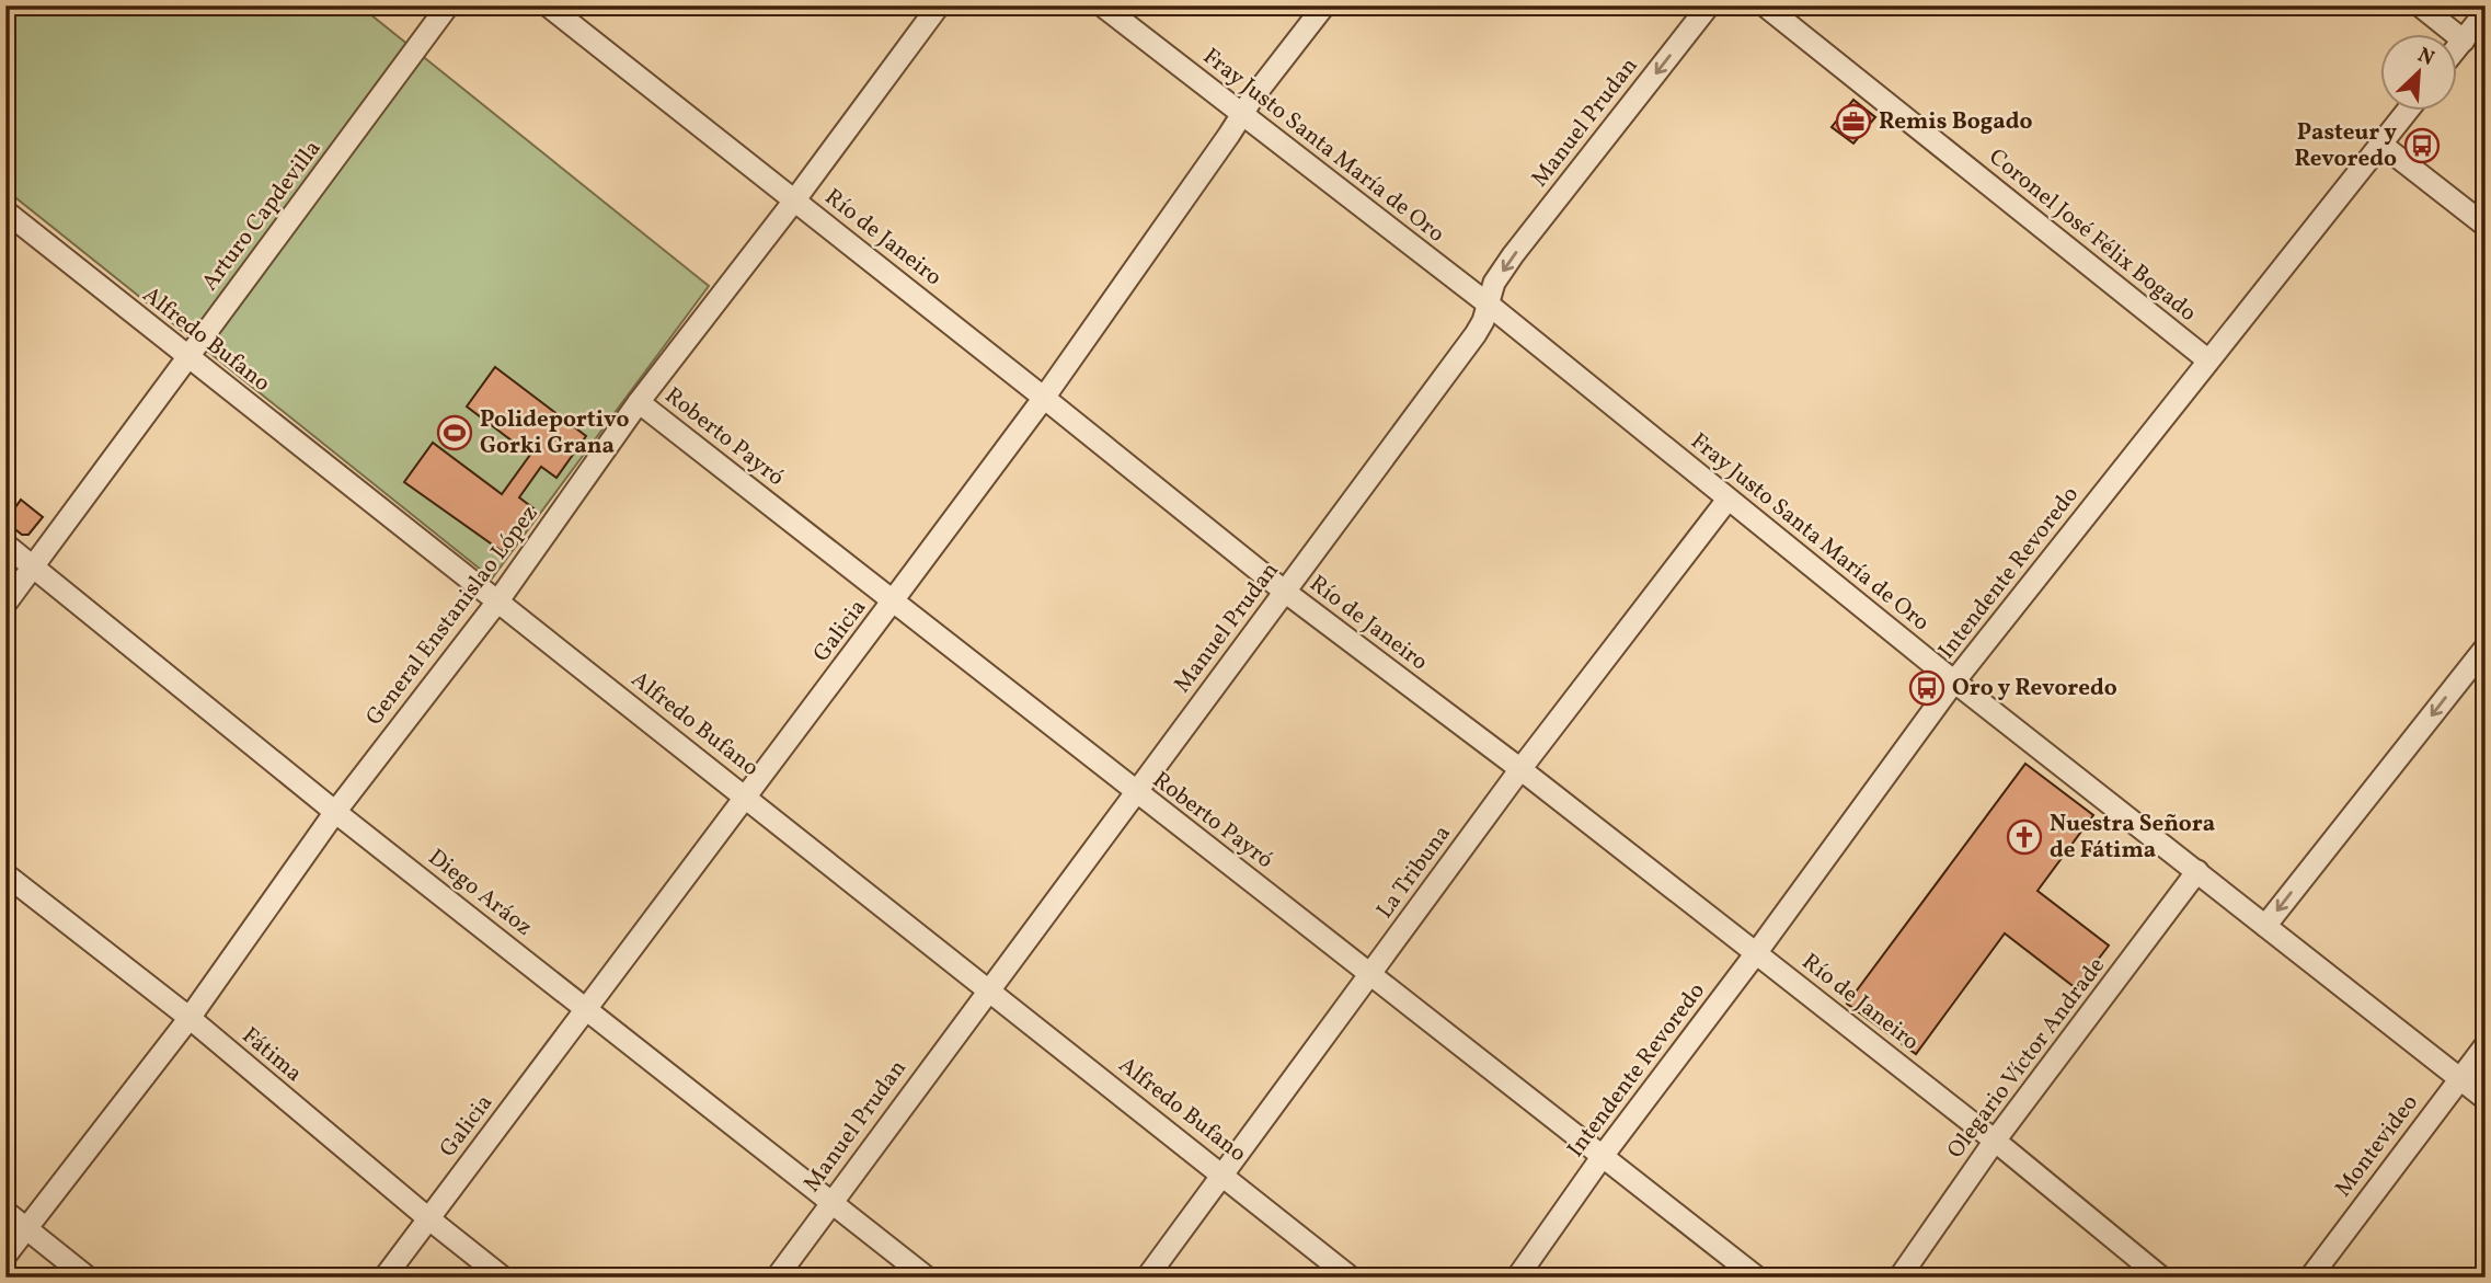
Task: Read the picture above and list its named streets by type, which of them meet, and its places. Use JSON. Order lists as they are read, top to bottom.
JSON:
{
  "streets": {
    "street": [
      "Manuel Prudan",
      "Fray Justo Santa María de Oro",
      "Arturo Capdevilla",
      "Coronel José Félix Bogado",
      "Río de Janeiro",
      "Alfredo Bufano",
      "Roberto Payró",
      "Intendente Revoredo",
      "General Enstanislao López",
      "Galicia",
      "La Tribuna",
      "Diego Aráoz",
      "Fátima",
      "Olegario Víctor Andrade",
      "Montevideo"
    ]
  },
  "crossings": [
    ["Manuel Prudan", "Fray Justo Santa María de Oro"],
    ["Manuel Prudan", "Río de Janeiro"],
    ["Manuel Prudan", "Alfredo Bufano"],
    ["Manuel Prudan", "Roberto Payró"],
    ["Manuel Prudan", "Diego Aráoz"],
    ["Fray Justo Santa María de Oro", "Intendente Revoredo"],
    ["Fray Justo Santa María de Oro", "Galicia"],
    ["Fray Justo Santa María de Oro", "La Tribuna"],
    ["Fray Justo Santa María de Oro", "Olegario Víctor Andrade"],
    ["Fray Justo Santa María de Oro", "Montevideo"],
    ["Arturo Capdevilla", "Alfredo Bufano"],
    ["Arturo Capdevilla", "Diego Aráoz"],
    ["Coronel José Félix Bogado", "Intendente Revoredo"],
    ["Río de Janeiro", "Intendente Revoredo"],
    ["Río de Janeiro", "General Enstanislao López"],
    ["Río de Janeiro", "Galicia"],
    ["Río de Janeiro", "La Tribuna"],
    ["Río de Janeiro", "Olegario Víctor Andrade"],
    ["Alfredo Bufano", "General Enstanislao López"],
    ["Alfredo Bufano", "Galicia"],
    ["Alfredo Bufano", "La Tribuna"],
    ["Roberto Payró", "Intendente Revoredo"],
    ["Roberto Payró", "General Enstanislao López"],
    ["Roberto Payró", "Galicia"],
    ["Roberto Payró", "La Tribuna"],
    ["General Enstanislao López", "Diego Aráoz"],
    ["General Enstanislao López", "Fátima"],
    ["Galicia", "Diego Aráoz"],
    ["Galicia", "Fátima"]
  ],
  "places": {
    "office": ["Remis Bogado"],
    "bus stop": ["Pasteur y Revoredo", "Oro y Revoredo"],
    "sports": ["Polideportivo Gorki Grana"],
    "church": ["Nuestra Señora de Fátima"]
  },
  "north": "top right"
}
